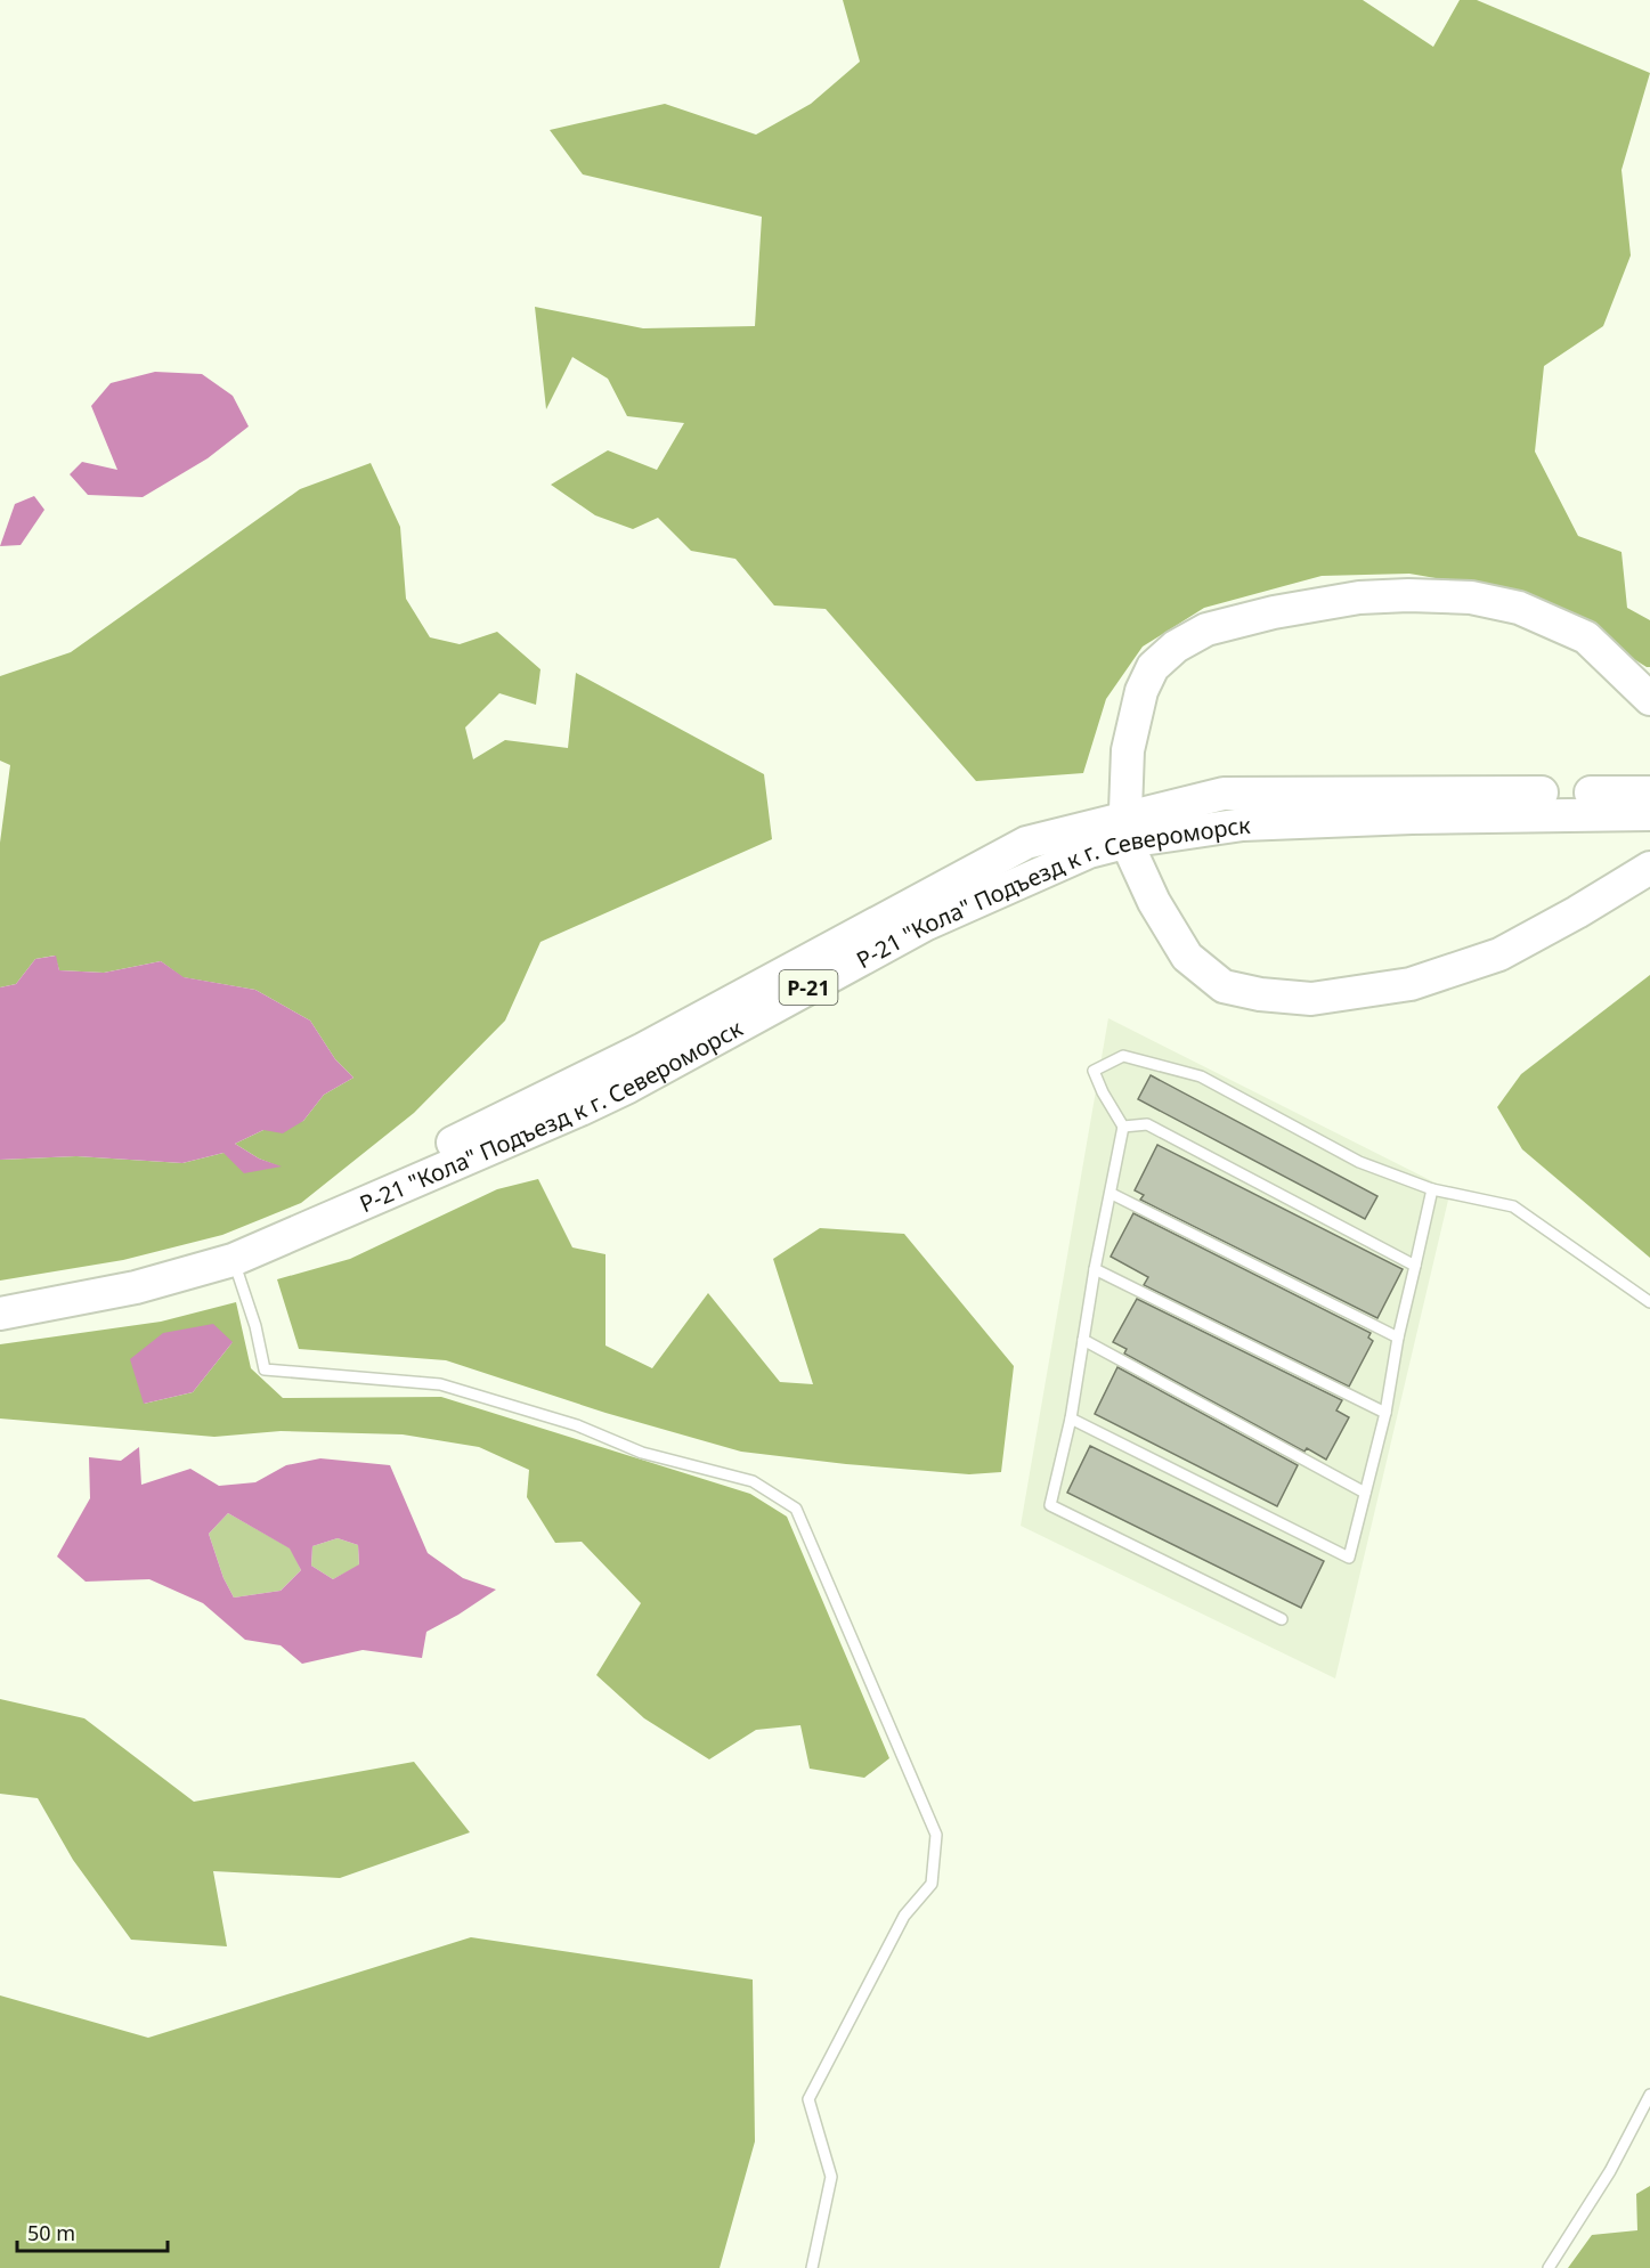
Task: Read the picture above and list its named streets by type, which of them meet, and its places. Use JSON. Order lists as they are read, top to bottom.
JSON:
{
  "streets": {
    "main road": ["Р-21 \"Кола\" Подъезд к г. Североморск", "Р-21"]
  },
  "scale_bar": "50 m"
}
